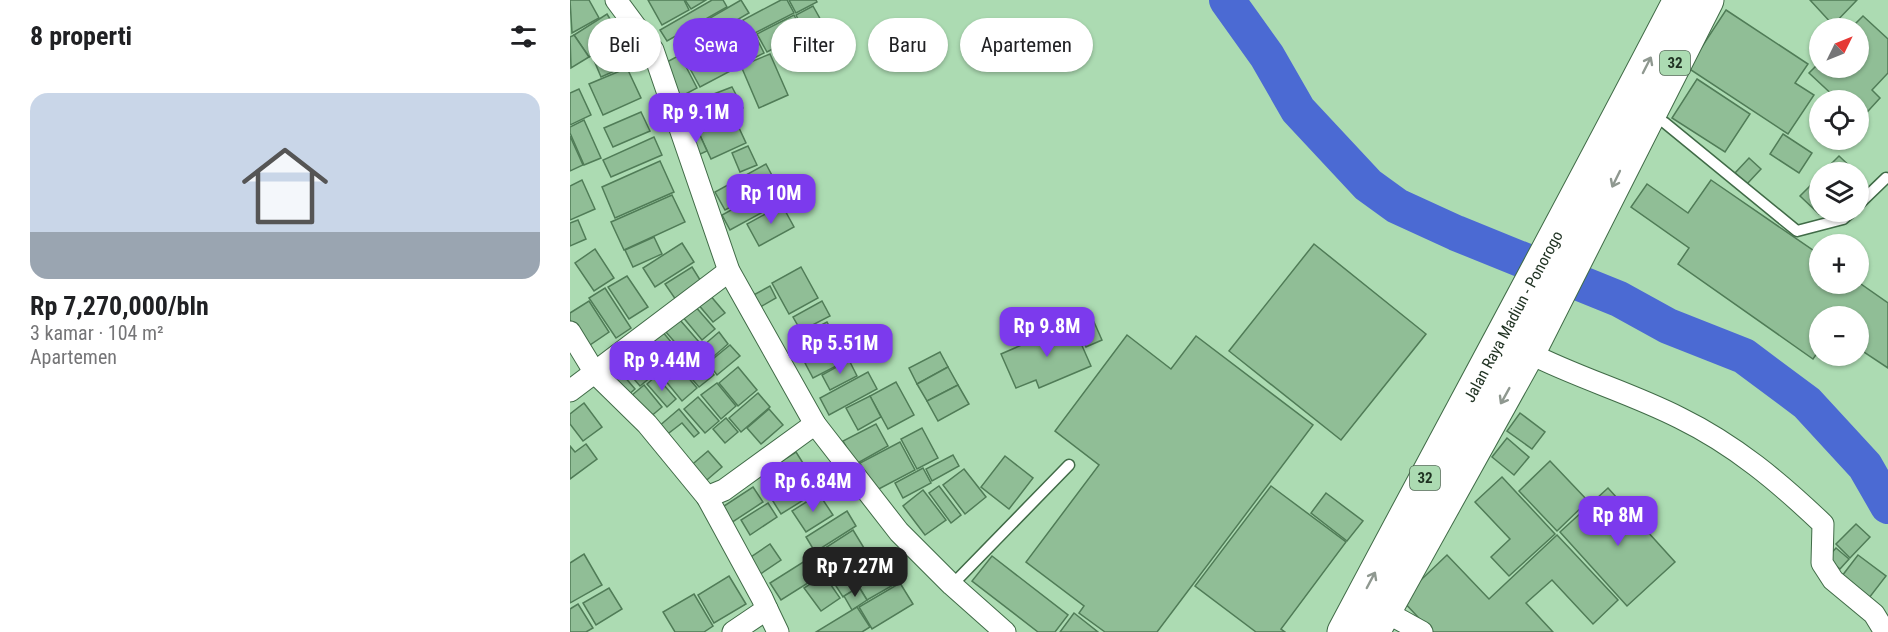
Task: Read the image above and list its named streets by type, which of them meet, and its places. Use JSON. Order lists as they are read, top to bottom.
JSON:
{
  "streets": {
    "highway": ["32", "Jalan Raya Madiun - Ponorogo"]
  },
  "north": "top right",
  "page": {
    "heading": "8 properti",
    "map_buttons": ["+", "−"],
    "chip": [
      "Beli",
      "Sewa",
      "Filter",
      "Baru",
      "Apartemen"
    ],
    "list": [
      {
        "name": "Rp 7,270,000/bln",
        "note": "3 kamar · 104 m² · Apartemen"
      }
    ],
    "price": [
      "Rp 9.1M",
      "Rp 10M",
      "Rp 9.8M",
      "Rp 5.51M",
      "Rp 9.44M",
      "Rp 6.84M",
      "Rp 8M",
      "Rp 7.27M"
    ]
  }
}
